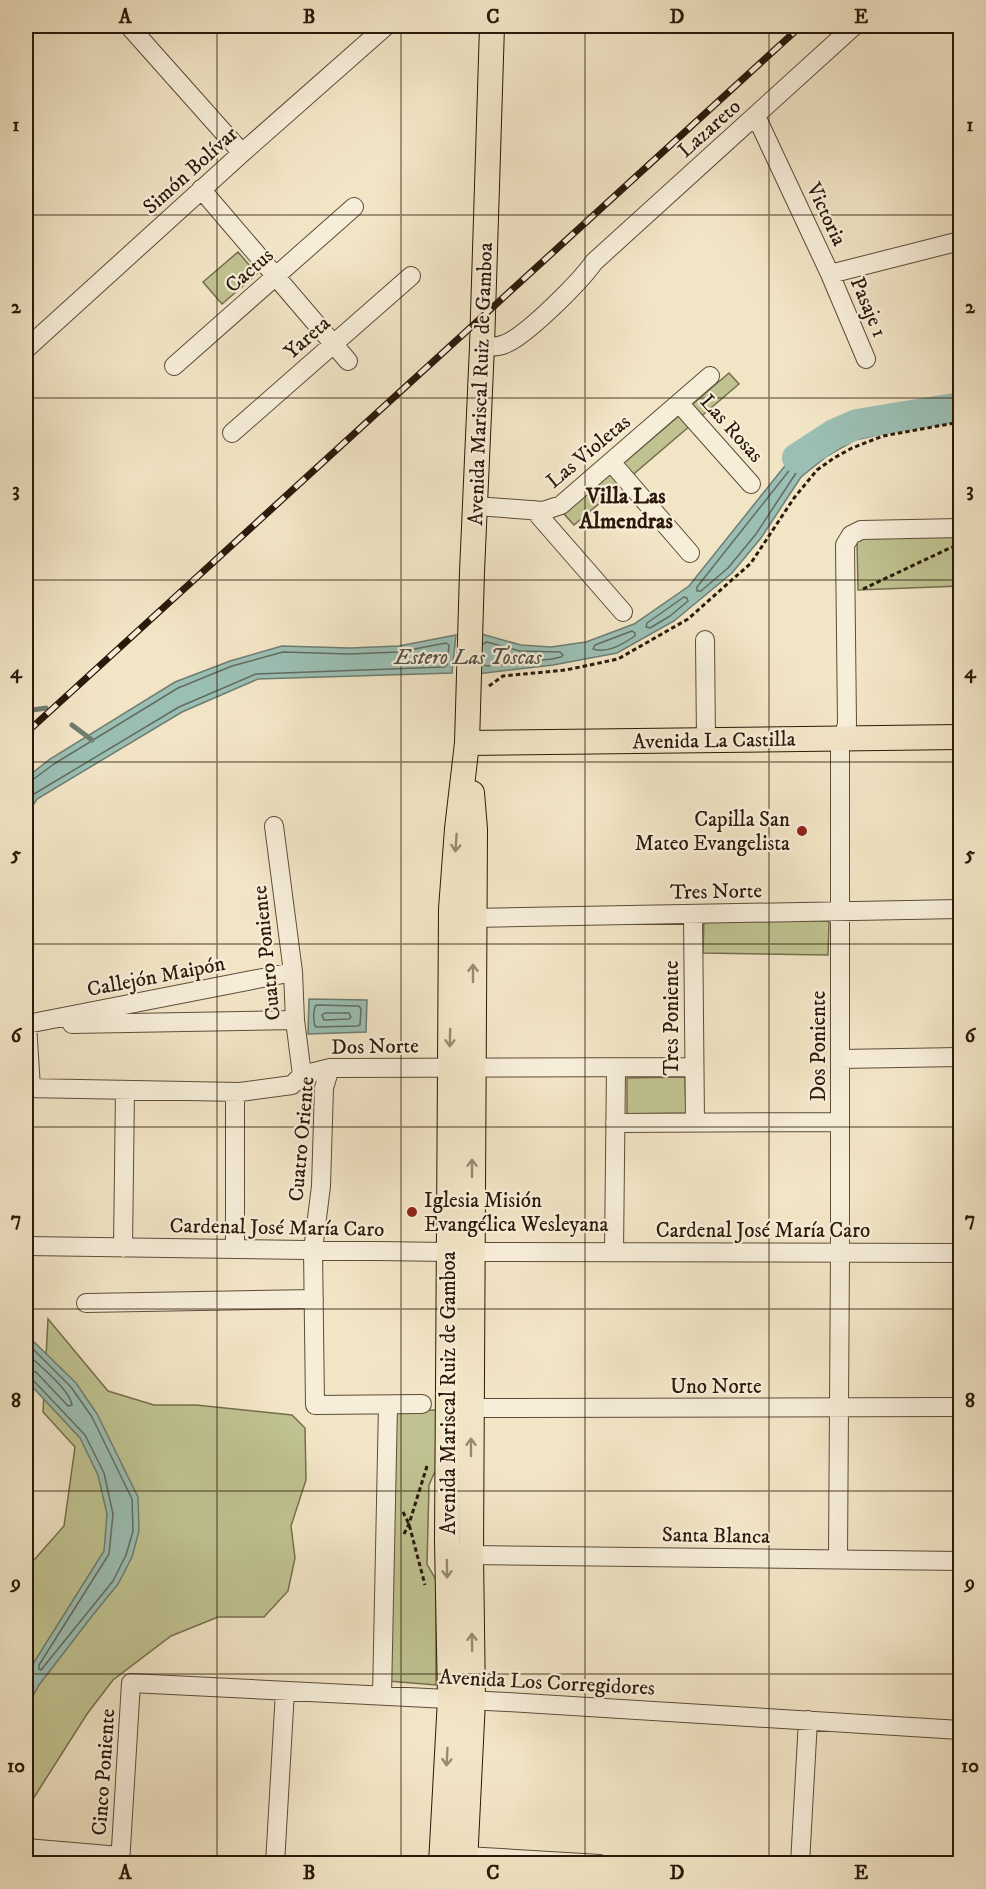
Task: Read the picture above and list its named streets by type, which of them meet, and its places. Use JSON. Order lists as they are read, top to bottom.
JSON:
{
  "streets": {
    "main road": ["Avenida Mariscal Ruiz de Gamboa", "Avenida La Castilla"],
    "street": [
      "Lazareto",
      "Simón Bolívar",
      "Victoria",
      "Cactus",
      "Pasaje 1",
      "Yareta",
      "Las Rosas",
      "Las Violetas",
      "Tres Norte",
      "Cuatro Poniente",
      "Callejón Maipón",
      "Tres Poniente",
      "Dos Norte",
      "Dos Poniente",
      "Cuatro Oriente",
      "Cardenal José María Caro",
      "Uno Norte",
      "Santa Blanca",
      "Avenida Los Corregidores",
      "Cinco Poniente"
    ]
  },
  "crossings": [
    ["Lazareto", "Victoria"],
    ["Lazareto", "Avenida Mariscal Ruiz de Gamboa"],
    ["Victoria", "Pasaje 1"],
    ["Avenida Mariscal Ruiz de Gamboa", "Las Violetas"],
    ["Avenida Mariscal Ruiz de Gamboa", "Avenida La Castilla"],
    ["Avenida Mariscal Ruiz de Gamboa", "Tres Norte"],
    ["Avenida Mariscal Ruiz de Gamboa", "Dos Norte"],
    ["Avenida Mariscal Ruiz de Gamboa", "Cardenal José María Caro"],
    ["Avenida Mariscal Ruiz de Gamboa", "Uno Norte"],
    ["Avenida Mariscal Ruiz de Gamboa", "Santa Blanca"],
    ["Avenida Mariscal Ruiz de Gamboa", "Avenida Los Corregidores"],
    ["Las Rosas", "Las Violetas"],
    ["Avenida La Castilla", "Dos Poniente"],
    ["Tres Norte", "Tres Poniente"],
    ["Tres Norte", "Dos Poniente"],
    ["Cuatro Poniente", "Callejón Maipón"],
    ["Cuatro Poniente", "Dos Norte"],
    ["Tres Poniente", "Dos Norte"],
    ["Dos Norte", "Cuatro Oriente"],
    ["Dos Poniente", "Cardenal José María Caro"],
    ["Dos Poniente", "Uno Norte"],
    ["Dos Poniente", "Santa Blanca"],
    ["Cuatro Oriente", "Cardenal José María Caro"],
    ["Avenida Los Corregidores", "Cinco Poniente"]
  ],
  "districts": ["Villa Las Almendras"],
  "water": ["Estero Las Toscas"],
  "places": ["Capilla San Mateo Evangelista", "Iglesia Misión Evangélica Wesleyana"],
  "grid": {
    "columns": [
      "A",
      "B",
      "C",
      "D",
      "E"
    ],
    "rows": [
      "1",
      "2",
      "3",
      "4",
      "5",
      "6",
      "7",
      "8",
      "9",
      "10"
    ]
  }
}
